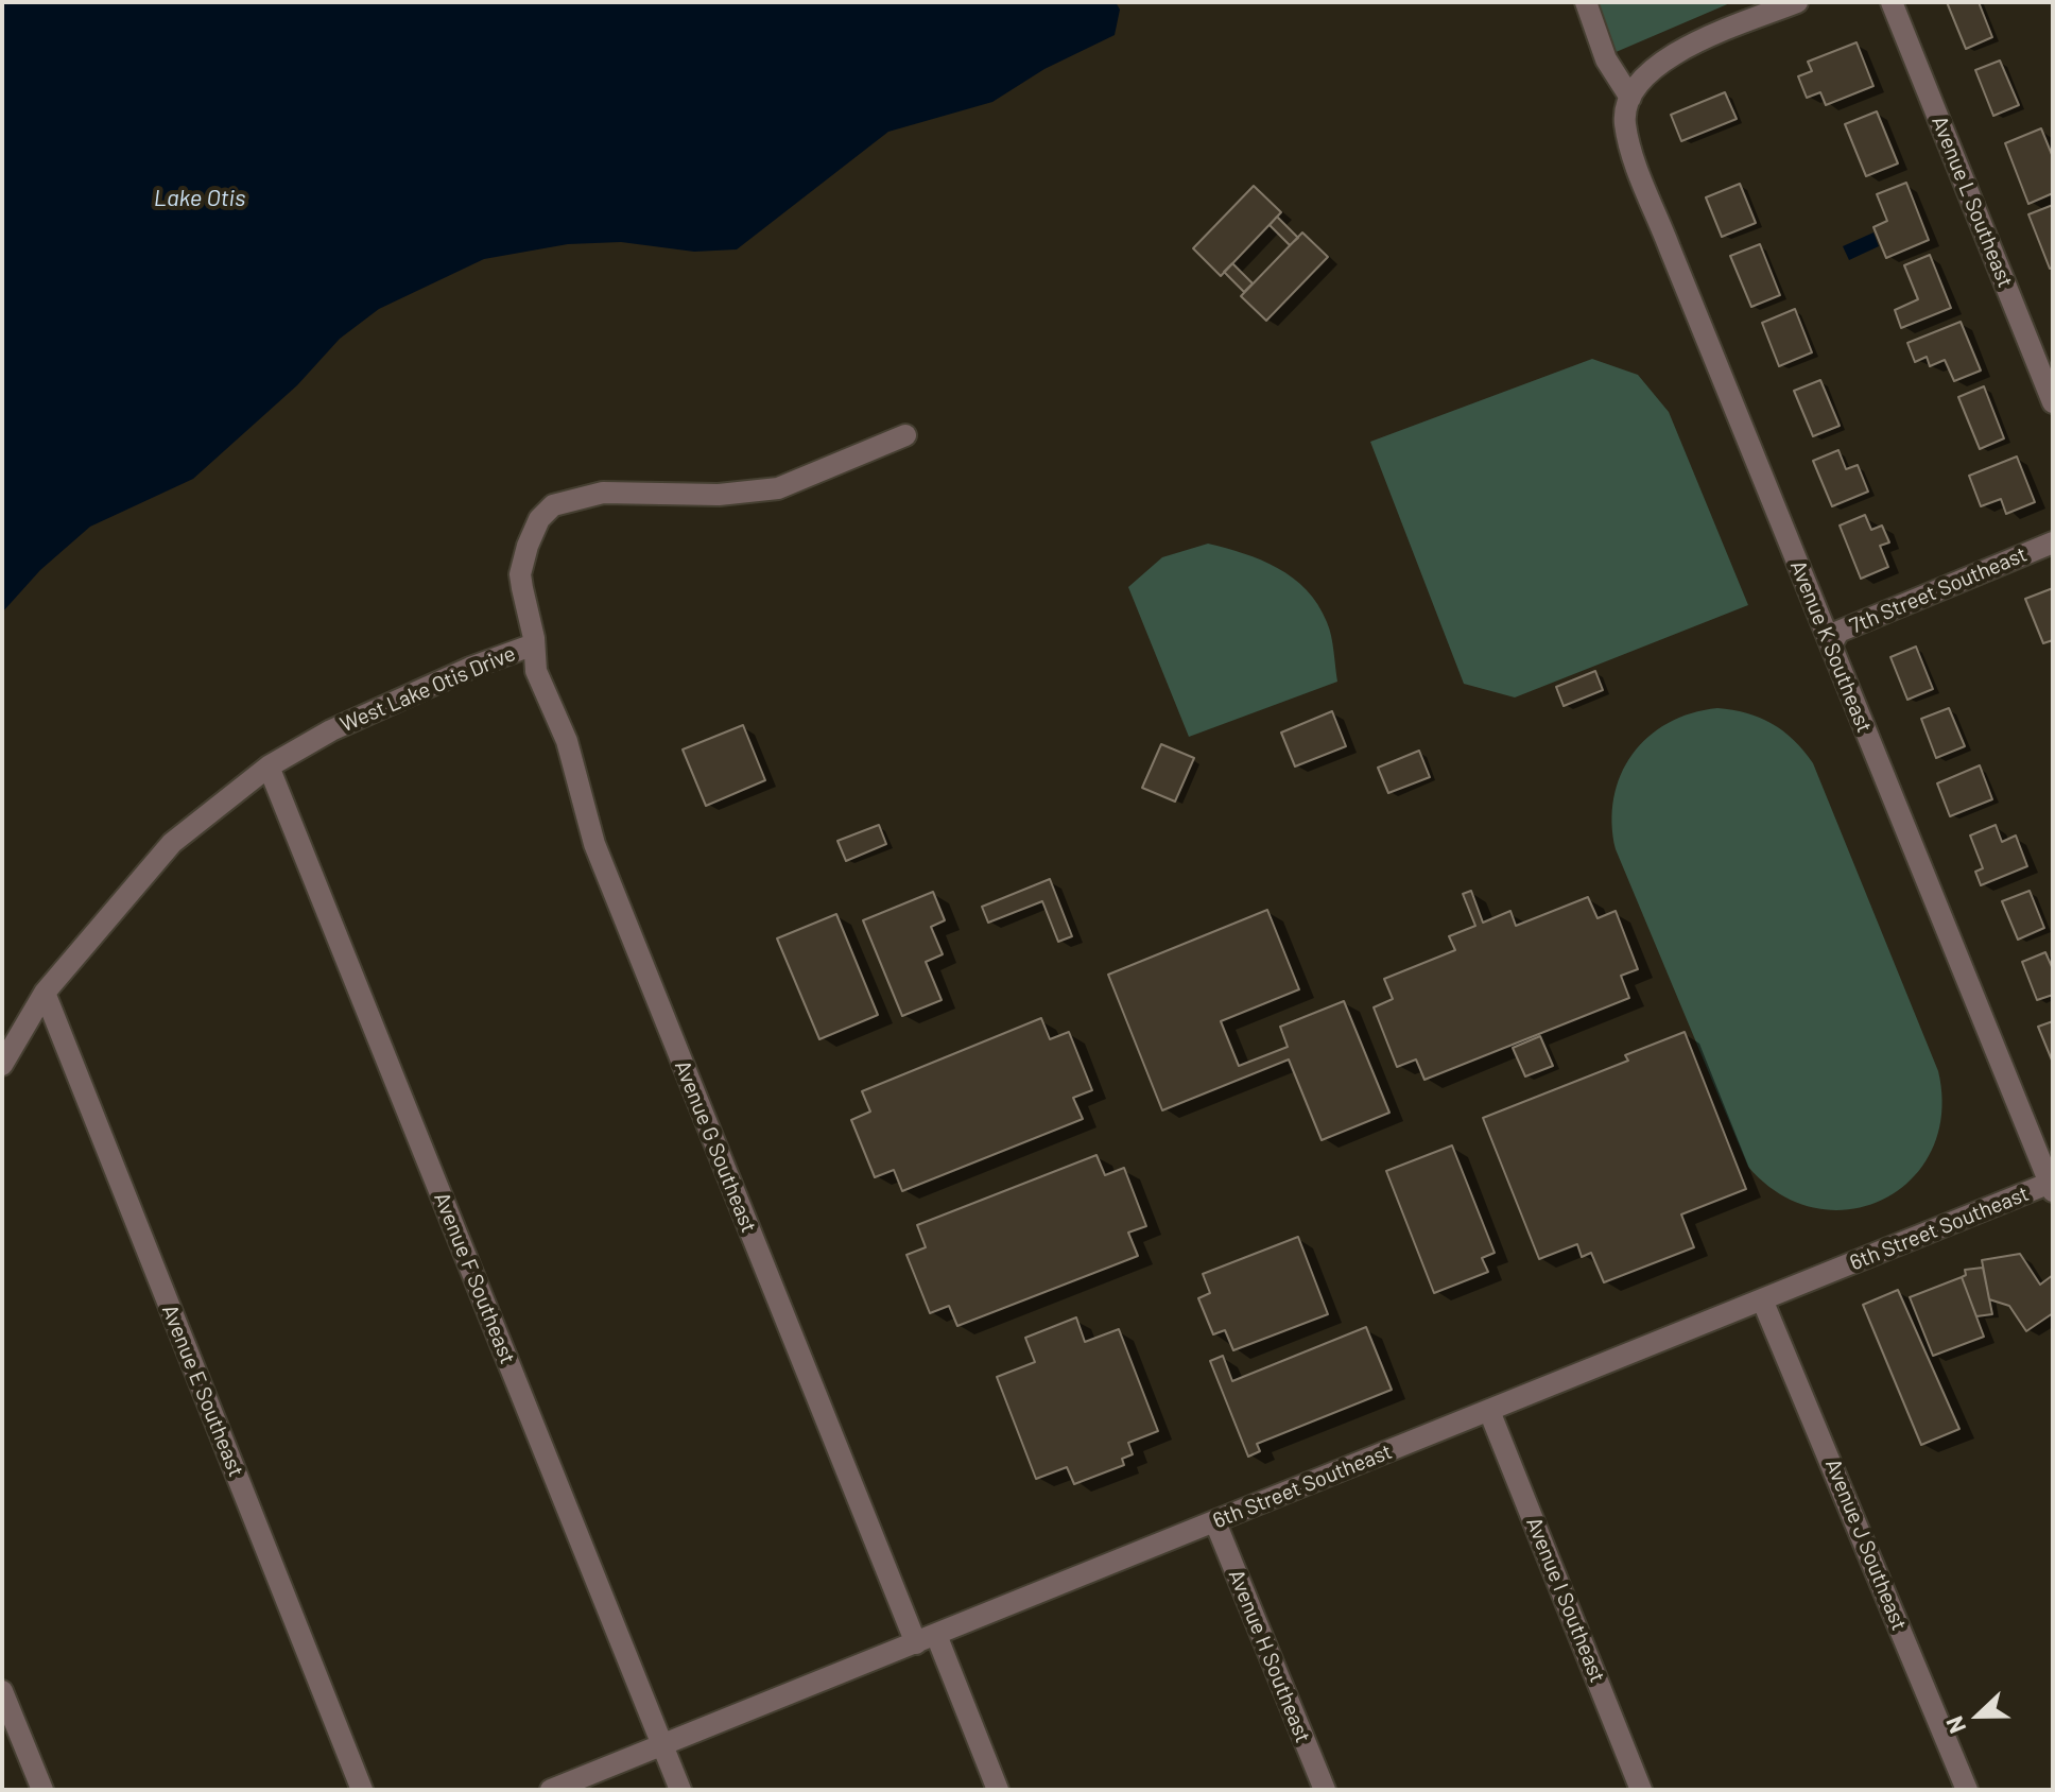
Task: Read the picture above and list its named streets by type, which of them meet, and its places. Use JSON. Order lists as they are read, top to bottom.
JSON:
{
  "streets": {
    "street": [
      "Avenue L Southeast",
      "7th Street Southeast",
      "Avenue K Southeast",
      "West Lake Otis Drive",
      "Avenue G Southeast",
      "6th Street Southeast",
      "Avenue F Southeast",
      "Avenue E Southeast",
      "Avenue J Southeast",
      "Avenue I Southeast",
      "Avenue H Southeast"
    ]
  },
  "crossings": [
    ["7th Street Southeast", "Avenue K Southeast"],
    ["Avenue K Southeast", "6th Street Southeast"],
    ["West Lake Otis Drive", "Avenue G Southeast"],
    ["West Lake Otis Drive", "Avenue F Southeast"],
    ["West Lake Otis Drive", "Avenue E Southeast"],
    ["Avenue G Southeast", "6th Street Southeast"],
    ["6th Street Southeast", "Avenue F Southeast"],
    ["6th Street Southeast", "Avenue J Southeast"],
    ["6th Street Southeast", "Avenue I Southeast"],
    ["6th Street Southeast", "Avenue H Southeast"]
  ],
  "water": ["Lake Otis"],
  "north": "left"
}
